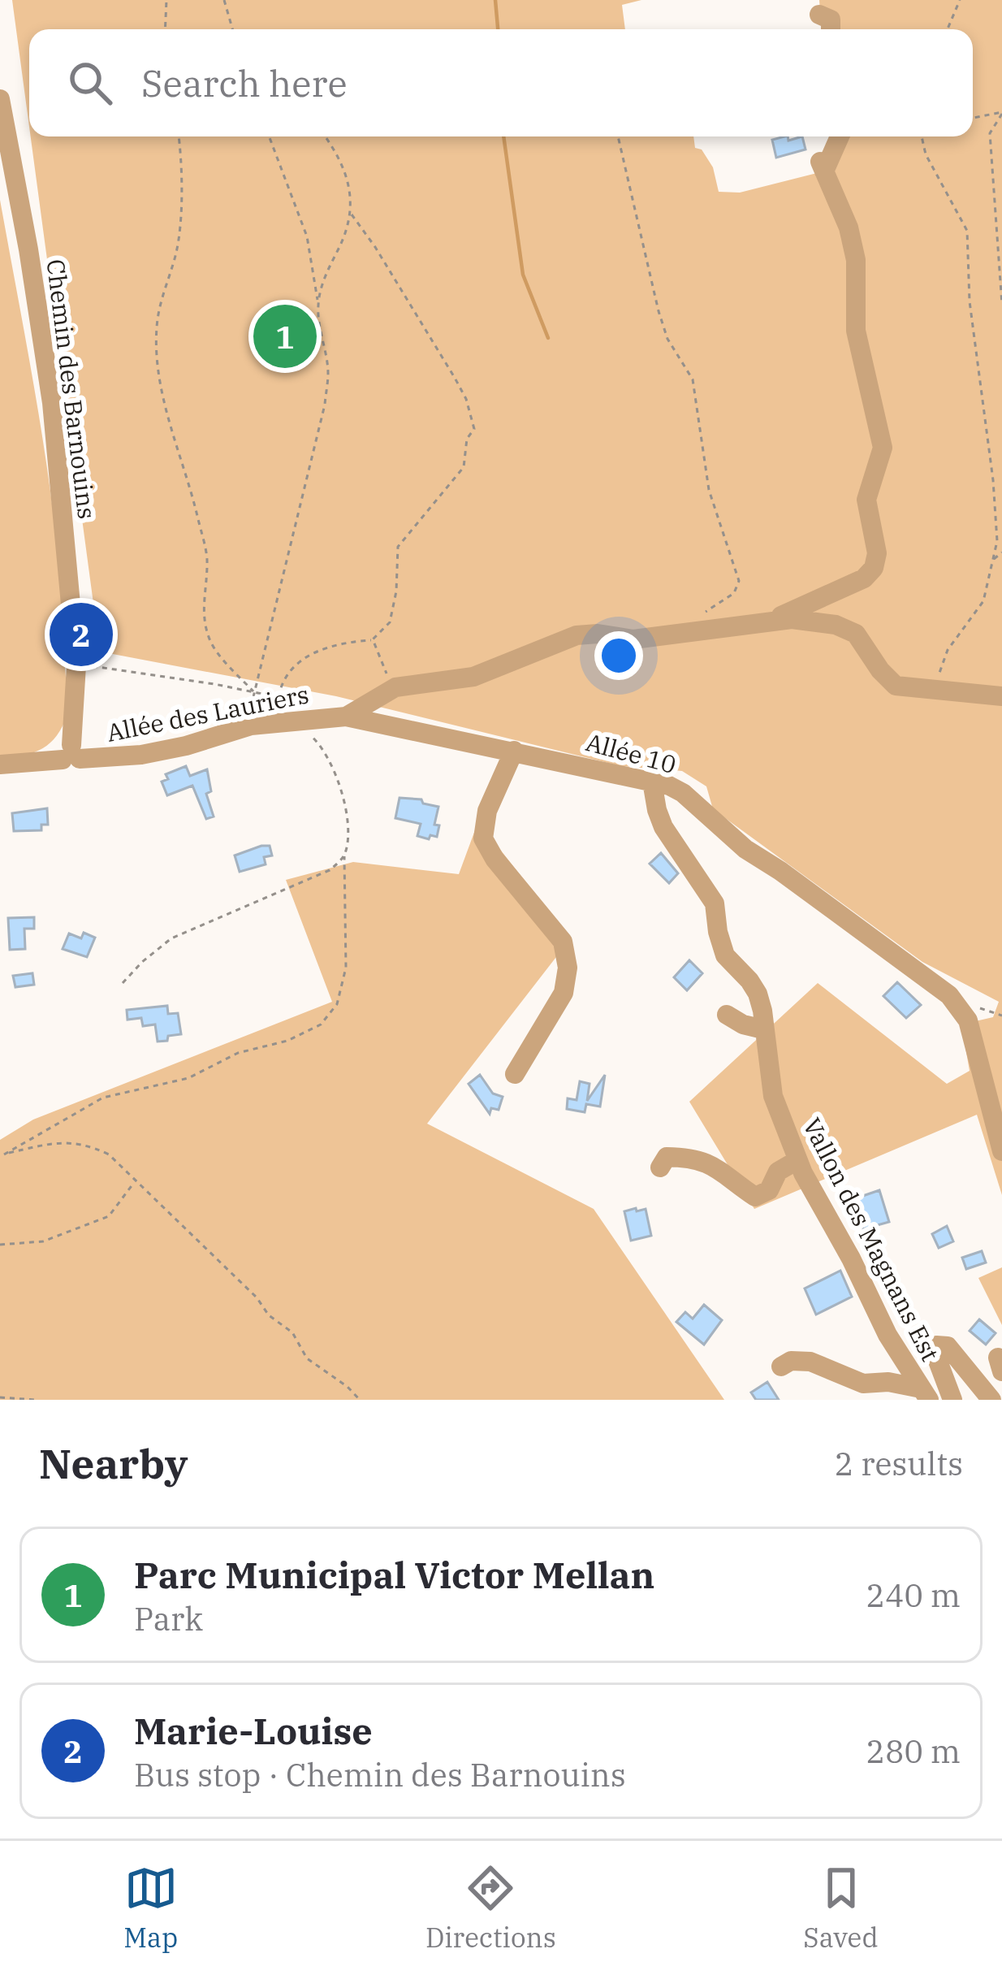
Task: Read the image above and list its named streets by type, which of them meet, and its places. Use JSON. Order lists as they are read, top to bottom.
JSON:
{
  "streets": {
    "street": [
      "Chemin des Barnouins",
      "Allée des Lauriers",
      "Allée 10",
      "Vallon des Magnans Est"
    ]
  },
  "crossings": [
    ["Chemin des Barnouins", "Allée des Lauriers"],
    ["Allée des Lauriers", "Allée 10"],
    ["Allée 10", "Vallon des Magnans Est"]
  ],
  "page": {
    "search": "Search here",
    "pins": ["1", "2"],
    "heading": ["Nearby", "2 results"],
    "list": [
      {
        "mark": "1",
        "name": "Parc Municipal Victor Mellan",
        "note": "Park",
        "value": "240 m"
      },
      {
        "mark": "2",
        "name": "Marie-Louise",
        "note": "Bus stop · Chemin des Barnouins",
        "value": "280 m"
      }
    ],
    "nav": ["Map", "Directions", "Saved"]
  }
}
